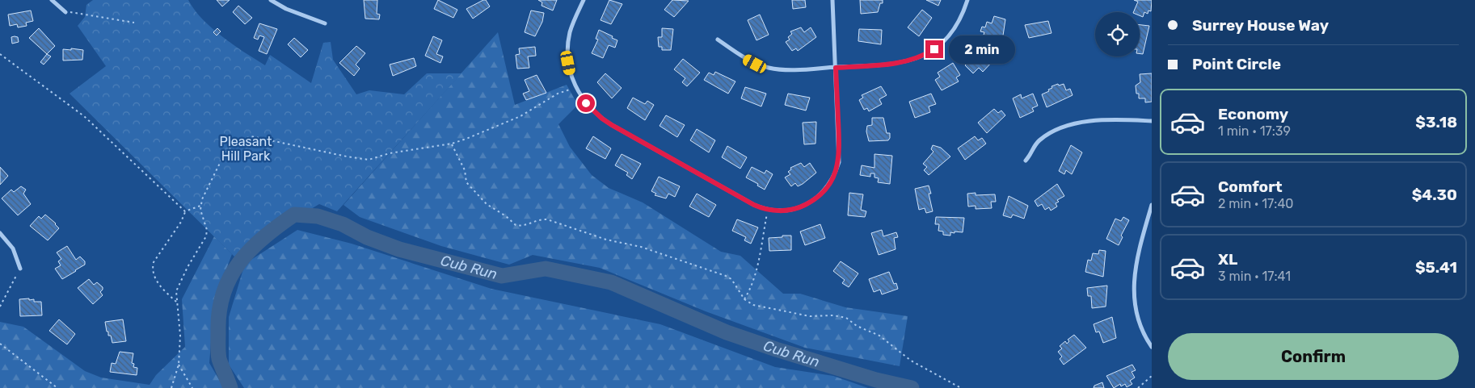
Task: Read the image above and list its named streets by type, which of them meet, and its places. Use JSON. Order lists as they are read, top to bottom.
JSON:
{
  "water": ["Cub Run"],
  "parks": ["Pleasant Hill Park"],
  "page": {
    "banner": ["Surrey House Way", "Point Circle"],
    "bubble": "2 min",
    "list": [
      {
        "name": "Economy",
        "note": "1 min · 17:39",
        "value": "$3.18"
      },
      {
        "name": "Comfort",
        "note": "2 min · 17:40",
        "value": "$4.30"
      },
      {
        "name": "XL",
        "note": "3 min · 17:41",
        "value": "$5.41"
      }
    ],
    "buttons": "Confirm"
  }
}
